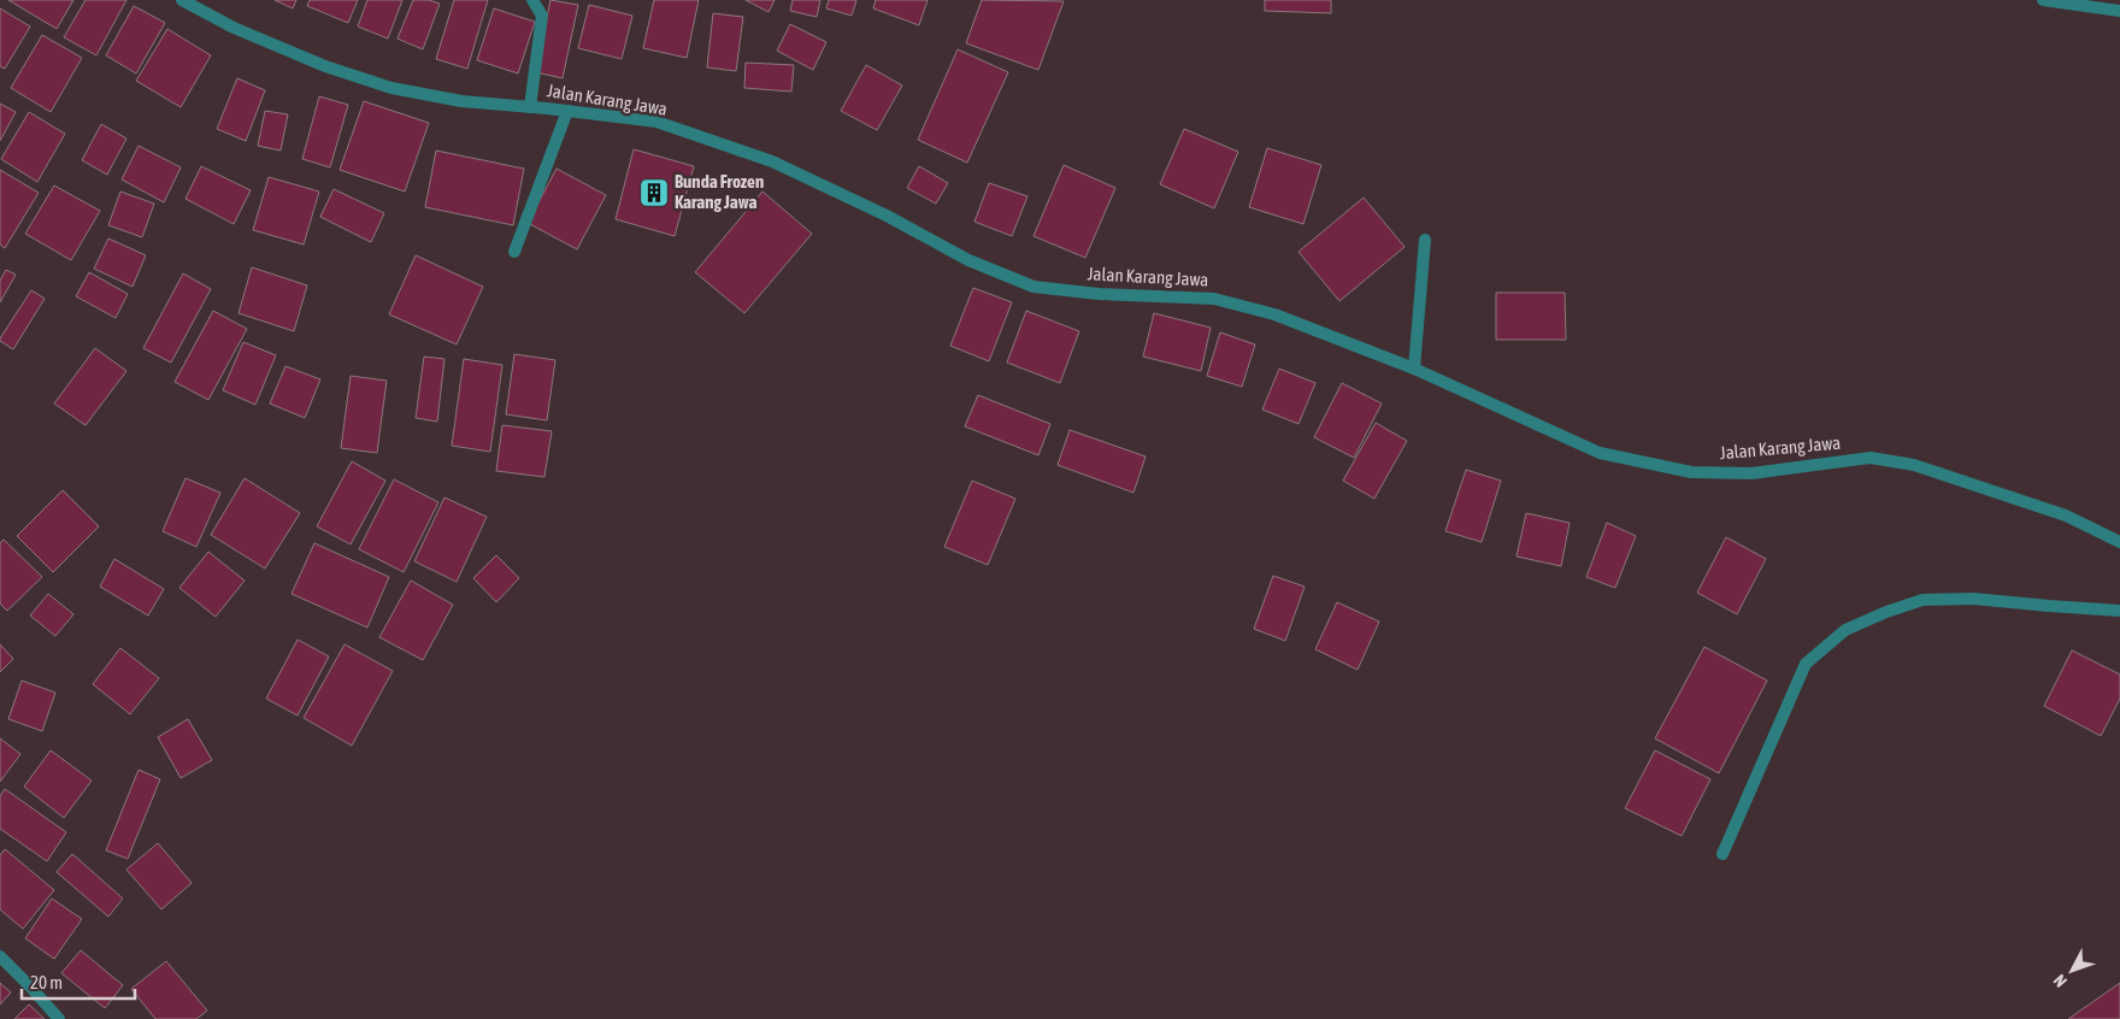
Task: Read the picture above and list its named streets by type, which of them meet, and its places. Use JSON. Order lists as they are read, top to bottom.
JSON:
{
  "streets": {
    "street": ["Jalan Karang Jawa"]
  },
  "places": {
    "building": ["Bunda Frozen Karang Jawa"]
  },
  "scale_bar": "20 m",
  "north": "bottom left"
}
